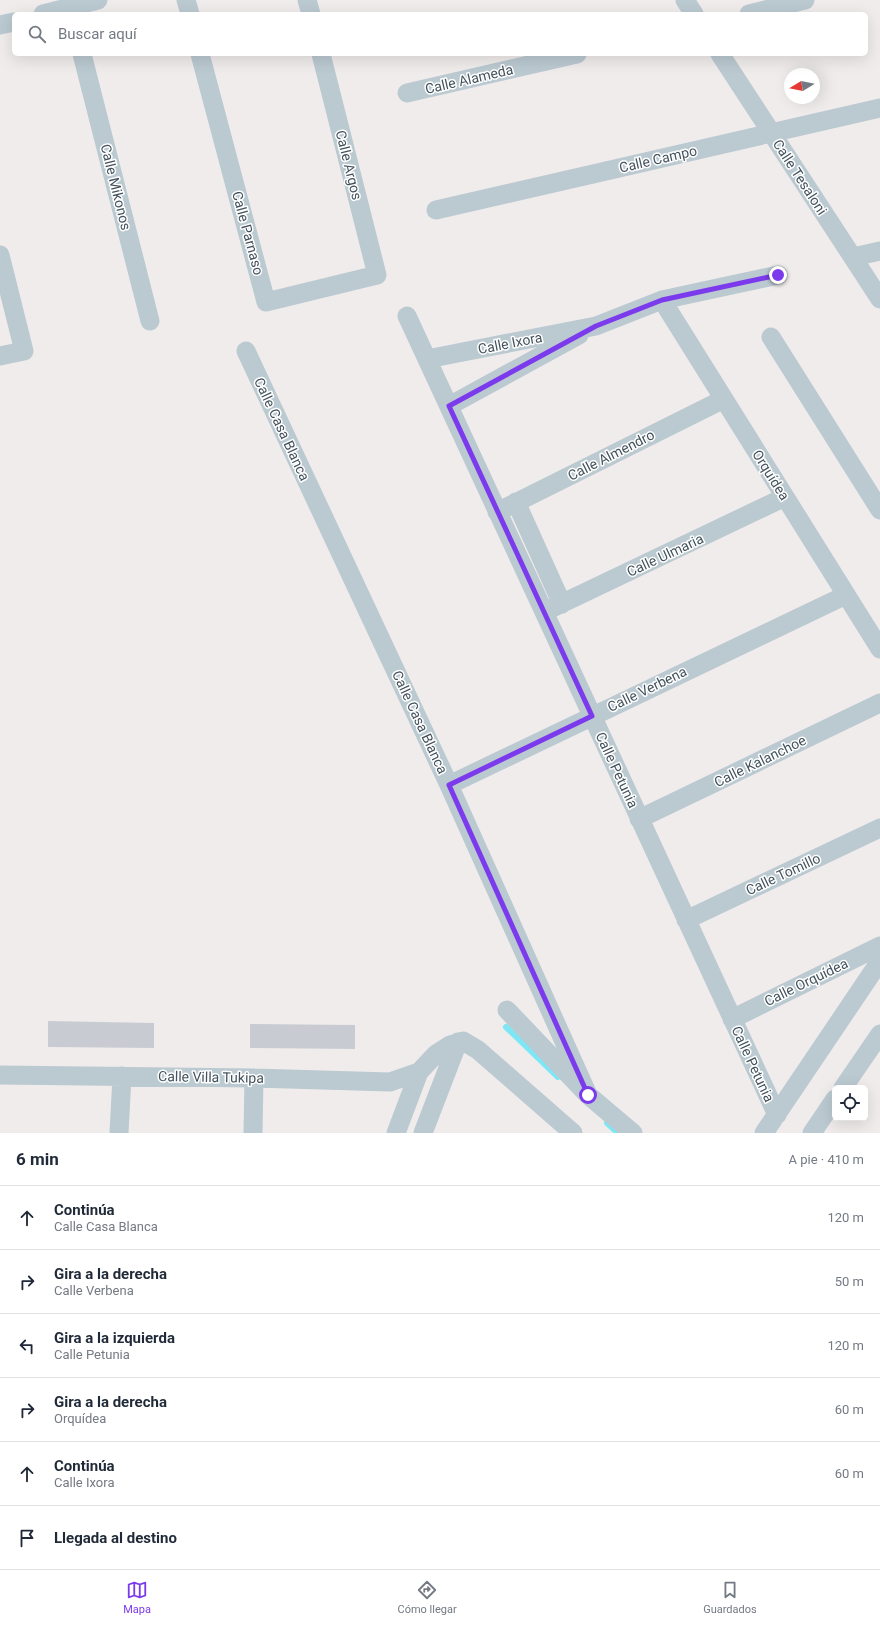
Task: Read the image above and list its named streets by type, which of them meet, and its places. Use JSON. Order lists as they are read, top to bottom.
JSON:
{
  "streets": {
    "street": [
      "Calle Alameda",
      "Calle Campo",
      "Calle Argos",
      "Calle Tesaloni",
      "Calle Mikonos",
      "Calle Parnaso",
      "Calle Ixora",
      "Calle Casa Blanca",
      "Calle Almendro",
      "Orquídea",
      "Calle Ulmaria",
      "Calle Verbena",
      "Calle Kalanchoe",
      "Calle Petunia",
      "Calle Tomillo",
      "Calle Orquídea",
      "Calle Villa Tukipa"
    ]
  },
  "crossings": [
    ["Calle Campo", "Calle Tesaloni"],
    ["Calle Argos", "Calle Parnaso"],
    ["Calle Ixora", "Orquídea"],
    ["Calle Ixora", "Calle Petunia"],
    ["Calle Casa Blanca", "Calle Verbena"],
    ["Calle Almendro", "Orquídea"],
    ["Calle Almendro", "Calle Petunia"],
    ["Orquídea", "Calle Ulmaria"],
    ["Orquídea", "Calle Verbena"],
    ["Calle Ulmaria", "Calle Petunia"],
    ["Calle Verbena", "Calle Petunia"],
    ["Calle Kalanchoe", "Calle Petunia"],
    ["Calle Petunia", "Calle Tomillo"],
    ["Calle Petunia", "Calle Orquídea"]
  ],
  "north": "left",
  "page": {
    "search": "Buscar aquí",
    "heading": ["6 min", "A pie · 410 m"],
    "list": [
      ["Continúa", "Calle Casa Blanca", "120 m"],
      ["Gira a la derecha", "Calle Verbena", "50 m"],
      ["Gira a la izquierda", "Calle Petunia", "120 m"],
      ["Gira a la derecha", "Orquídea", "60 m"],
      ["Continúa", "Calle Ixora", "60 m"],
      "Llegada al destino"
    ],
    "nav": ["Mapa", "Cómo llegar", "Guardados"]
  }
}
